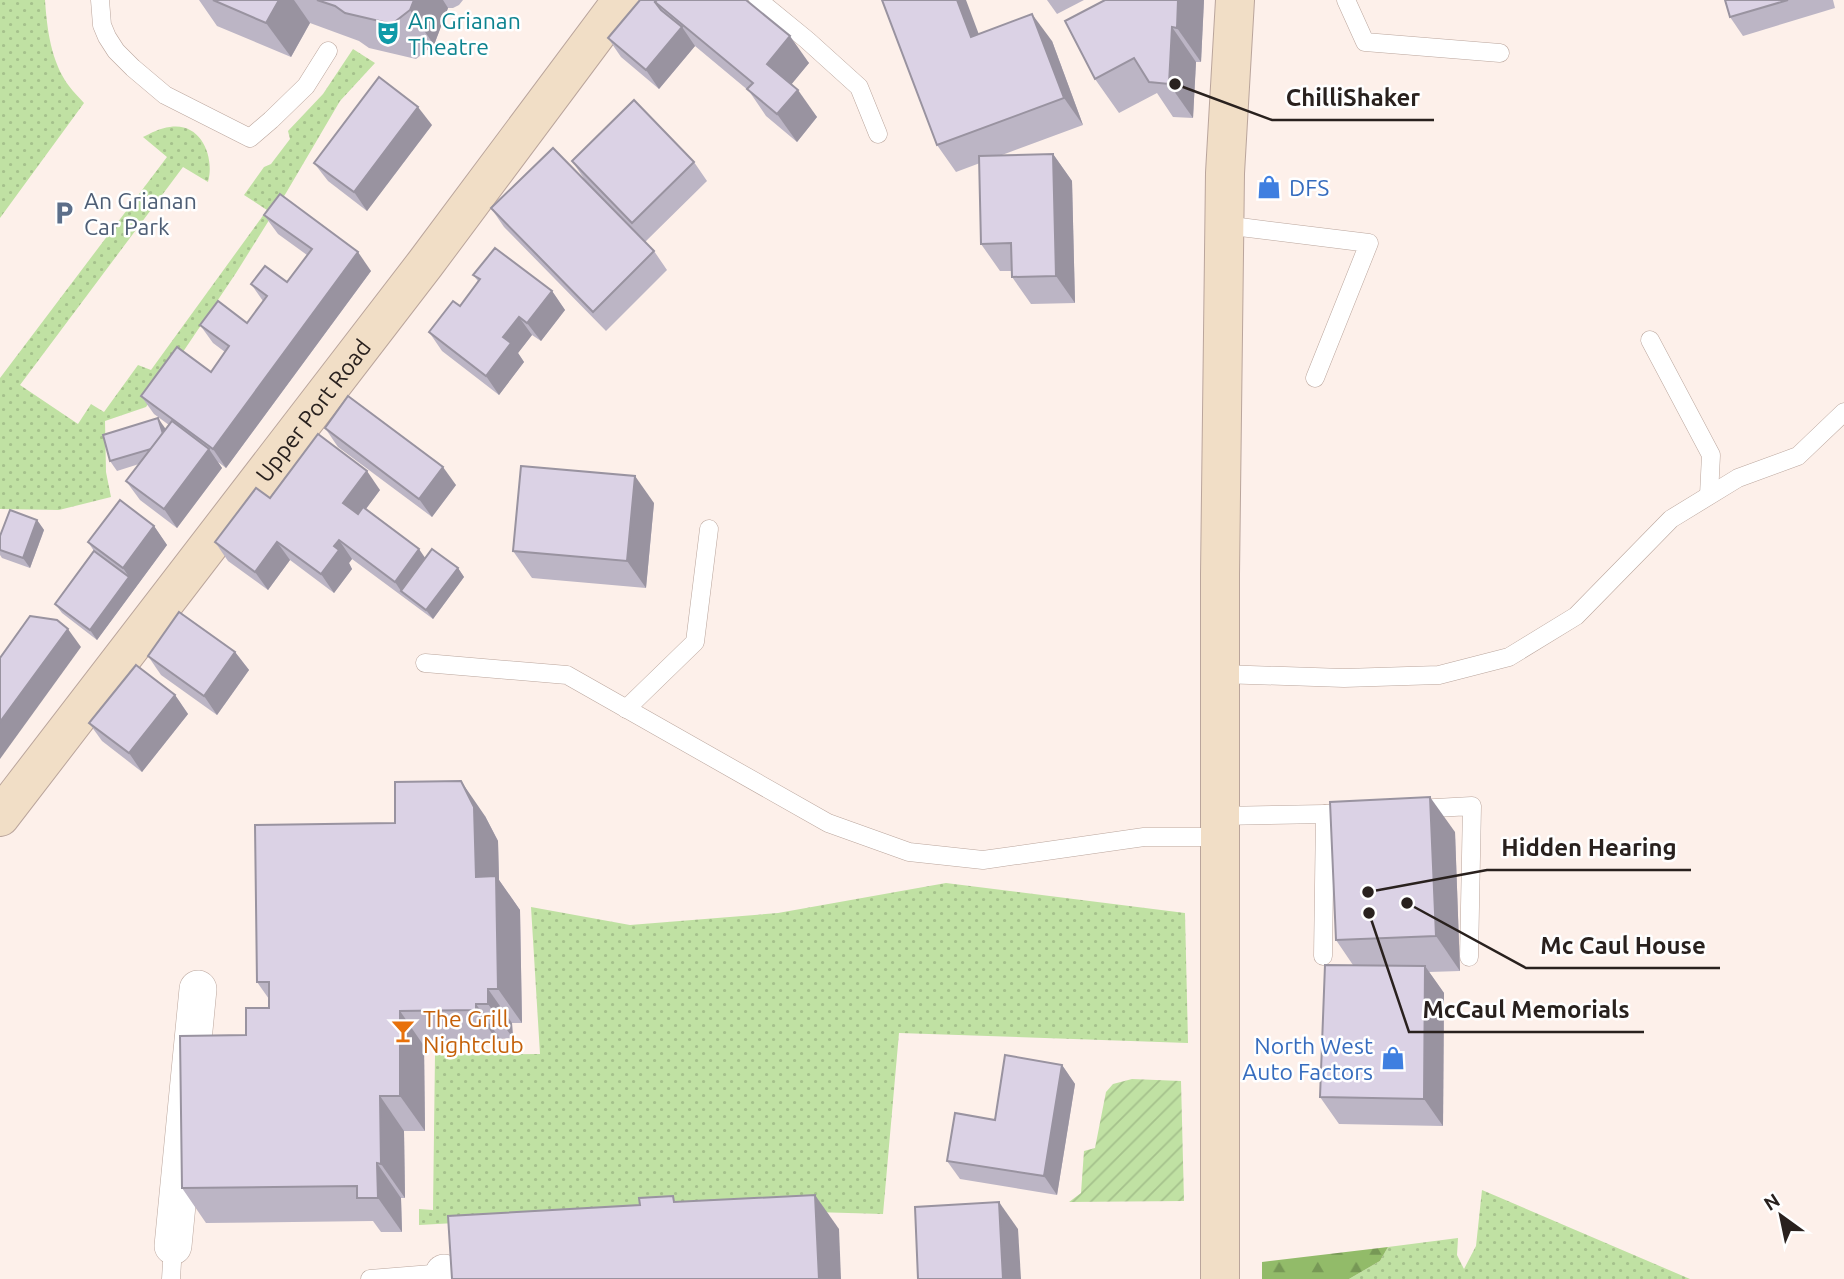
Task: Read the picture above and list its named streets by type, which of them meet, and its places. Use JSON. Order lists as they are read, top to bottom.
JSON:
{
  "streets": {
    "main road": ["Upper Port Road"]
  },
  "places": {
    "theatre": ["An Grianan Theatre"],
    "other": [
      "ChilliShaker",
      "Hidden Hearing",
      "Mc Caul House",
      "McCaul Memorials"
    ],
    "shop": ["DFS", "North West Auto Factors"],
    "parking": ["An Grianan Car Park"],
    "bar": ["The Grill Nightclub"]
  },
  "north": "top left"
}
